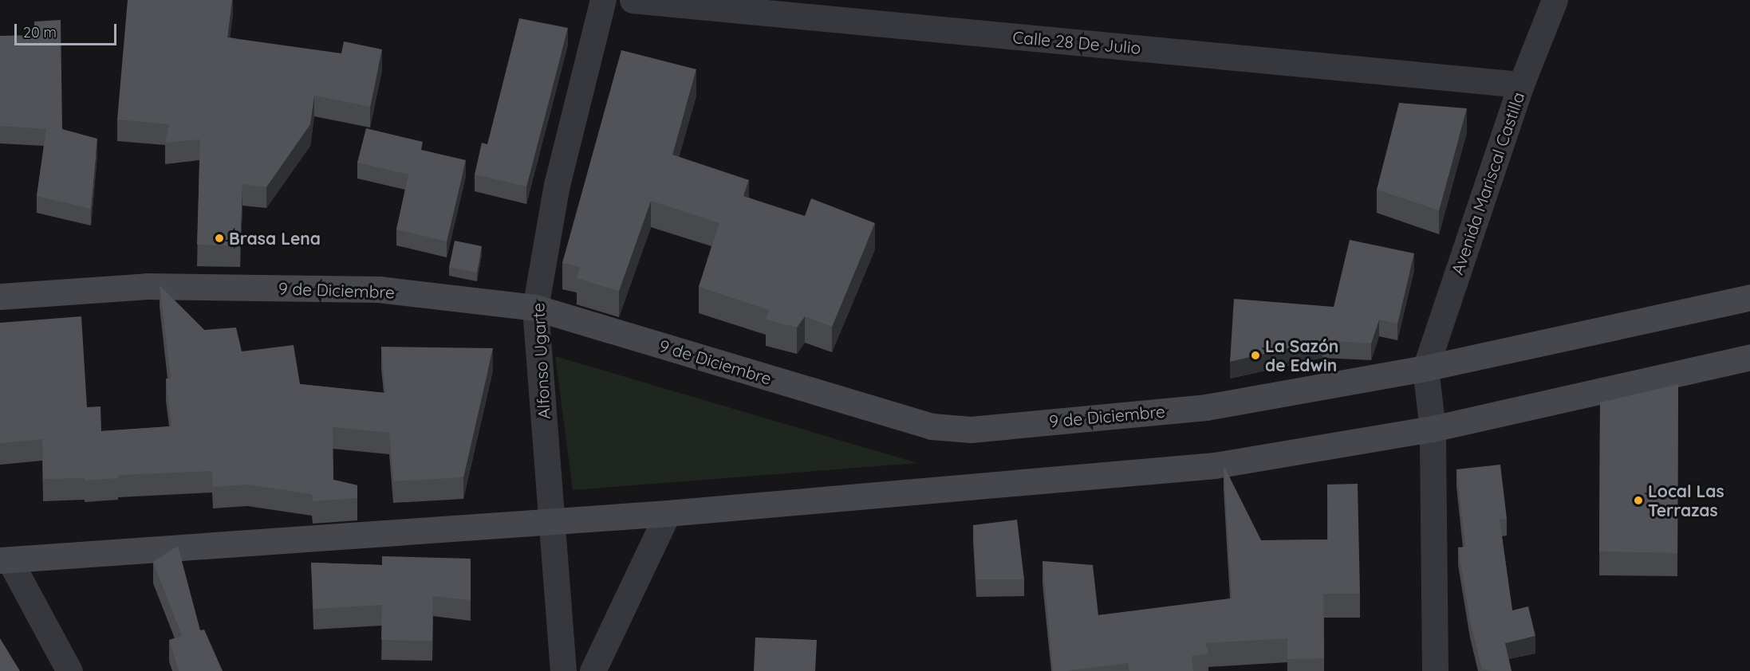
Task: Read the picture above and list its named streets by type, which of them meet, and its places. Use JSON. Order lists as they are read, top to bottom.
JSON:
{
  "streets": {
    "main road": ["9 de Diciembre"],
    "street": ["Calle 28 De Julio", "Avenida Mariscal Castilla", "Alfonso Ugarte"]
  },
  "crossings": [
    ["Calle 28 De Julio", "Avenida Mariscal Castilla"],
    ["Avenida Mariscal Castilla", "9 de Diciembre"],
    ["9 de Diciembre", "Alfonso Ugarte"]
  ],
  "places": ["Brasa Lena", "La Sazón de Edwin", "Local Las Terrazas"],
  "scale_bar": "20 m"
}
